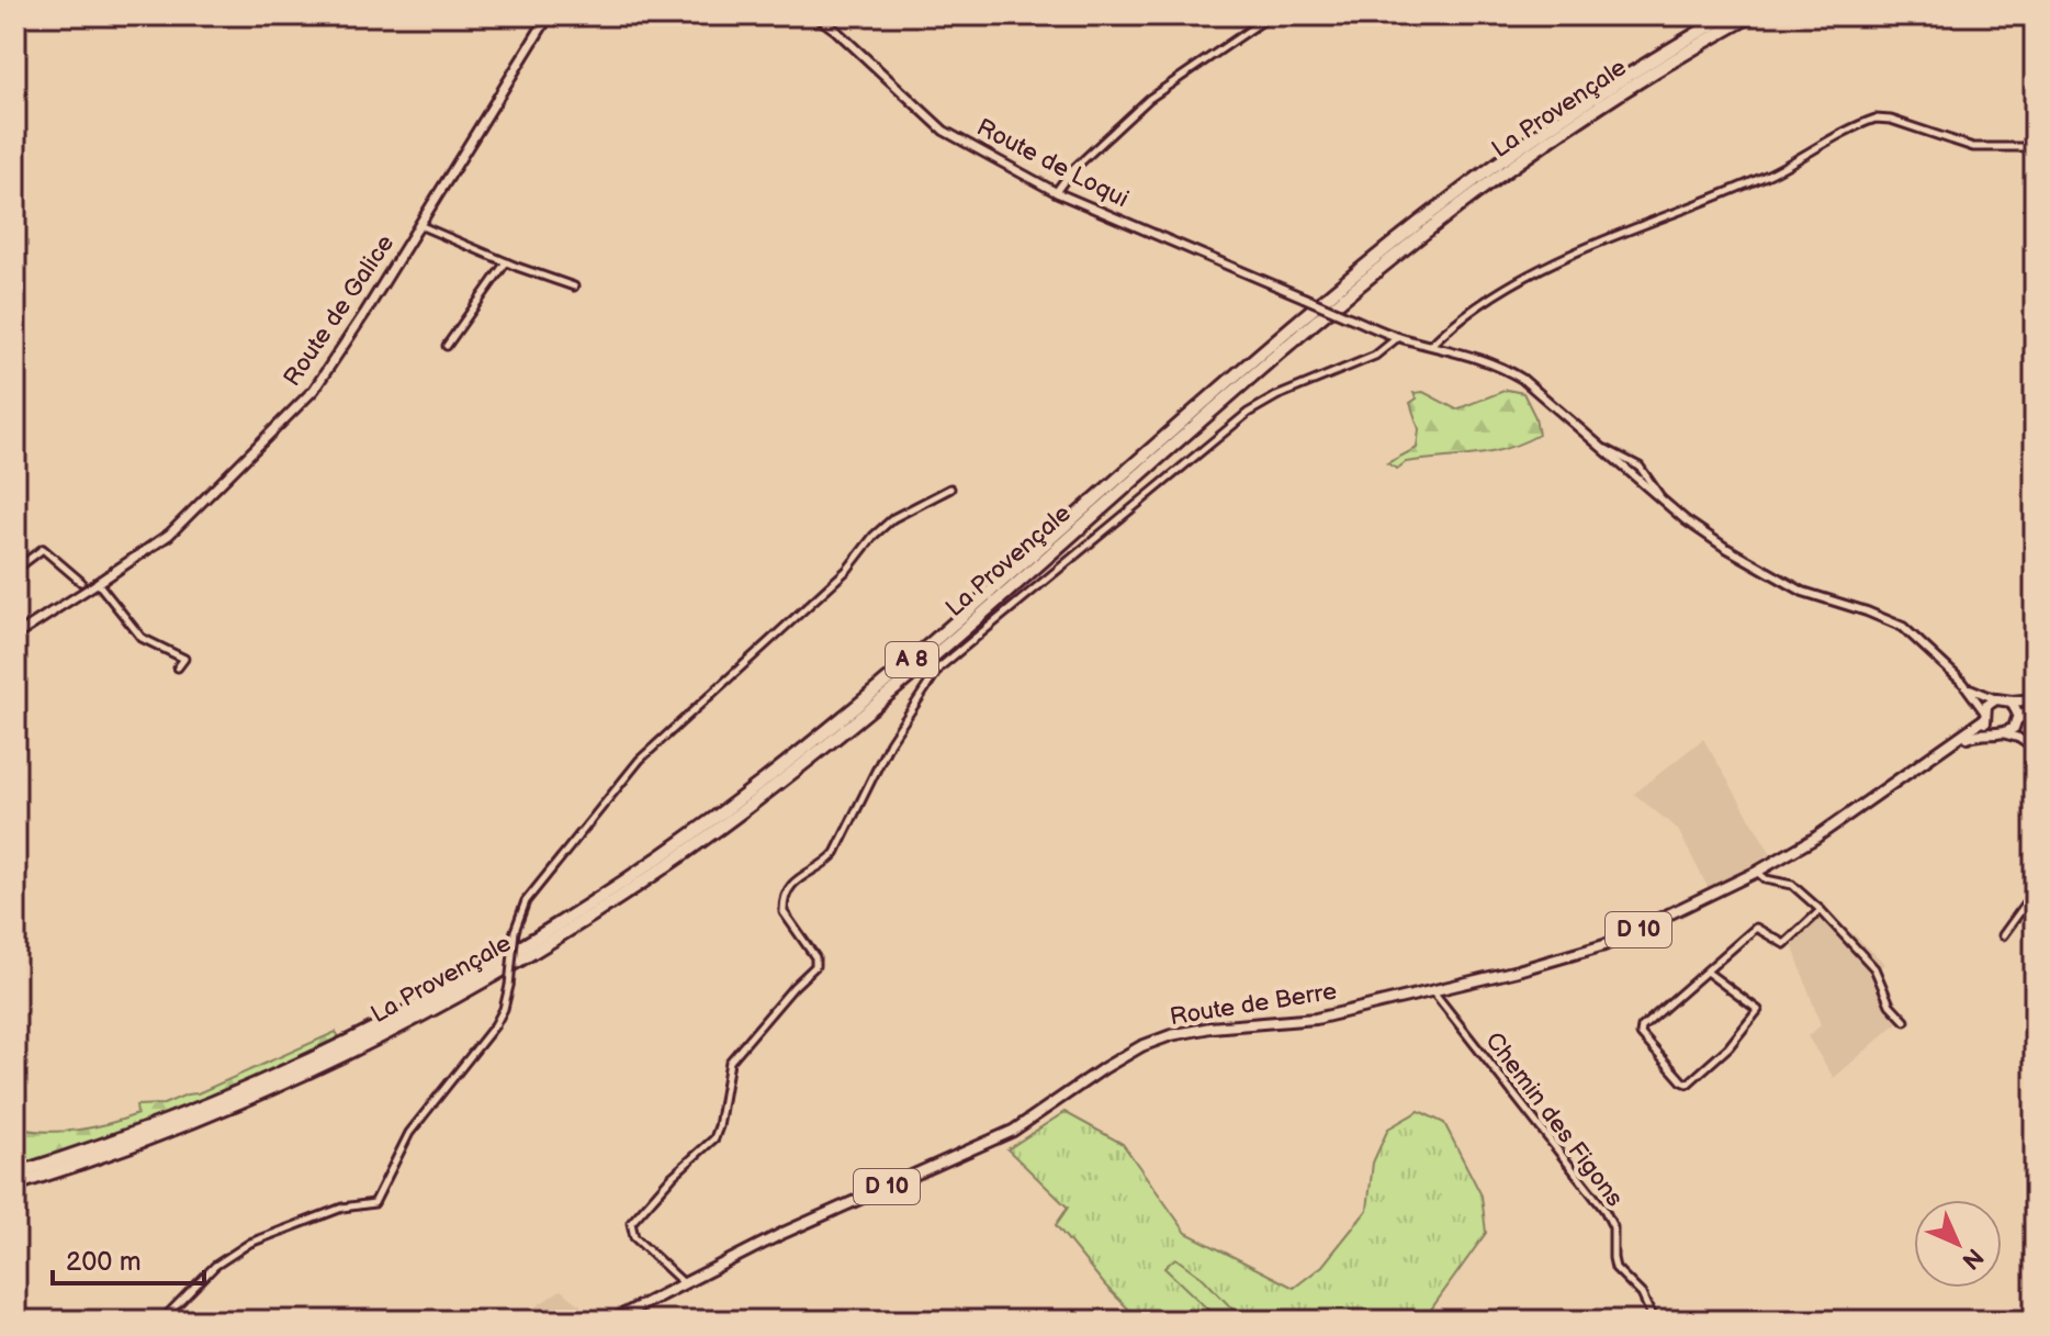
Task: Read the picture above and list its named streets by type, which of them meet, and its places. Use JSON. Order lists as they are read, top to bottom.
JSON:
{
  "streets": {
    "highway": ["La Provençale", "A 8"],
    "main road": ["Route de Galice", "D 10", "Route de Berre"],
    "street": ["Route de Loqui", "Chemin des Figons"]
  },
  "crossings": [
    ["Route de Berre", "Chemin des Figons"]
  ],
  "scale_bar": "200 m",
  "north": "bottom right"
}
